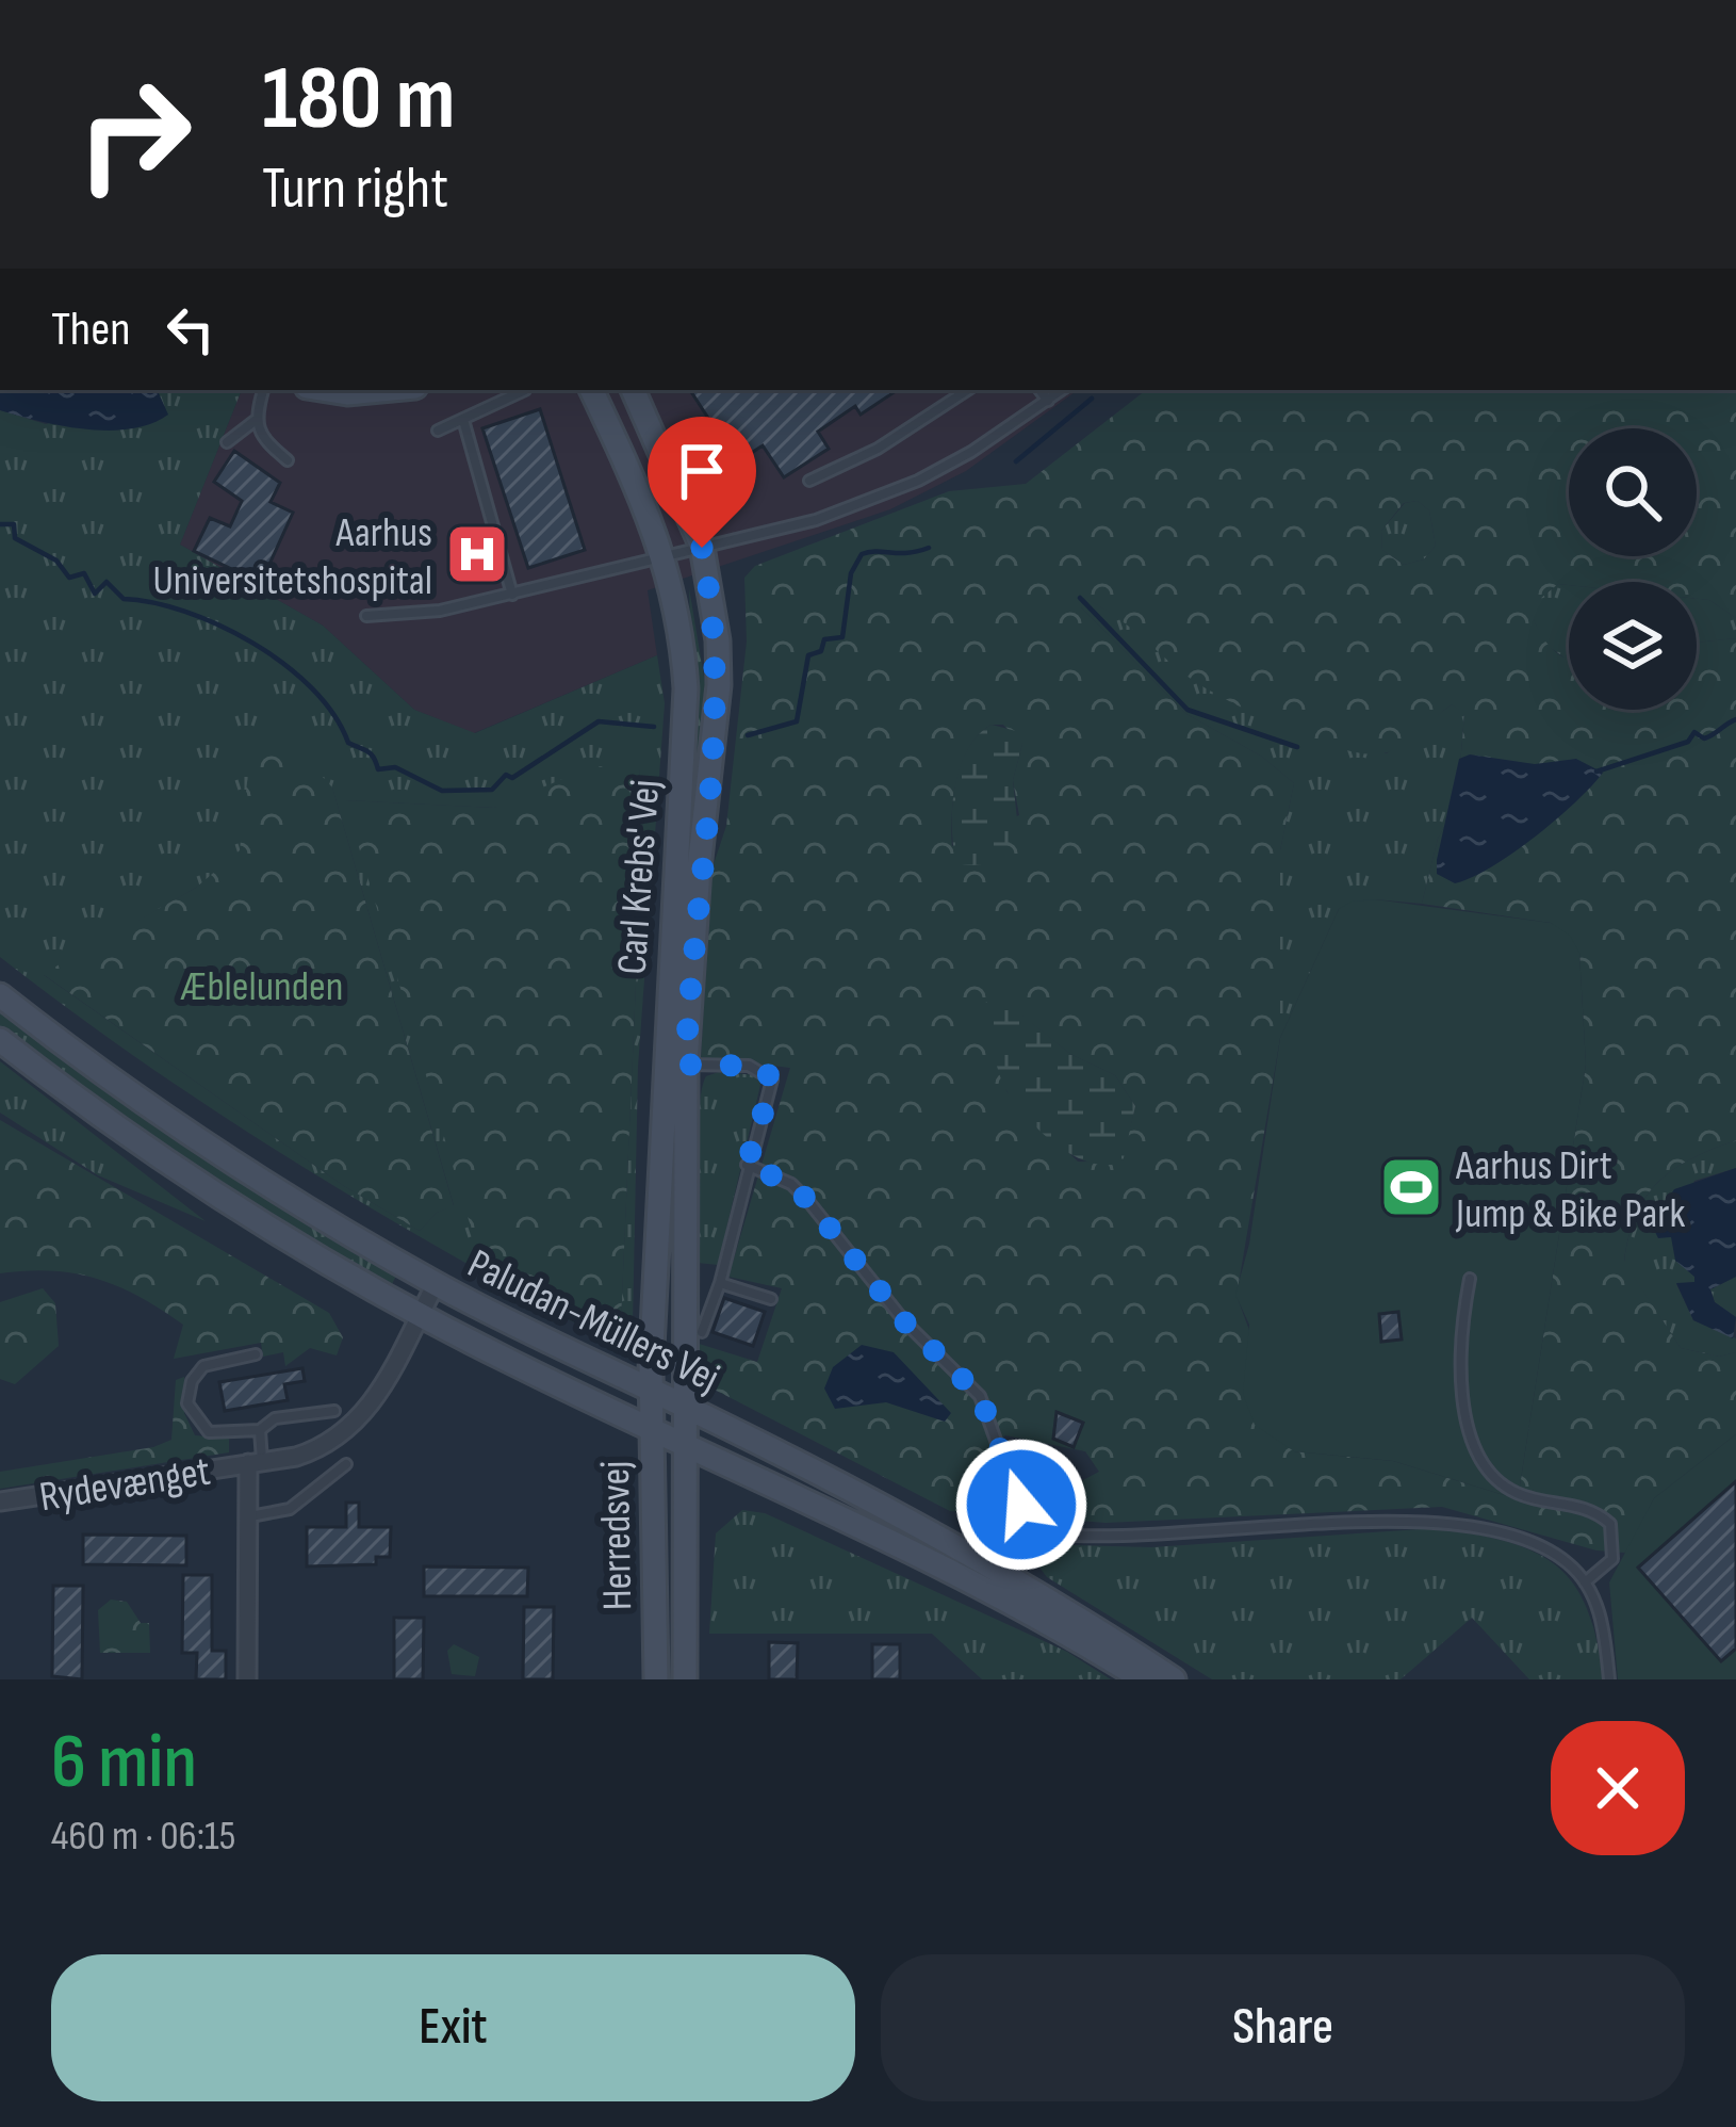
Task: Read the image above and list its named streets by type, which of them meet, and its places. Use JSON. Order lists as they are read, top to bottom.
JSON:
{
  "streets": {
    "street": [
      "Carl Krebs' Vej",
      "Paludan-Müllers Vej",
      "Rydevænget",
      "Herredsvej"
    ]
  },
  "crossings": [
    ["Carl Krebs' Vej", "Paludan-Müllers Vej"],
    ["Carl Krebs' Vej", "Herredsvej"],
    ["Paludan-Müllers Vej", "Rydevænget"],
    ["Paludan-Müllers Vej", "Herredsvej"]
  ],
  "parks": ["Æblelunden"],
  "places": {
    "hospital": ["Aarhus Universitetshospital"],
    "sports": ["Aarhus Dirt Jump & Bike Park"]
  },
  "page": {
    "turn": ["180 m", "Turn right"],
    "then": "Then",
    "heading": ["6 min", "460 m · 06:15"],
    "buttons": ["Exit", "Share"]
  }
}
